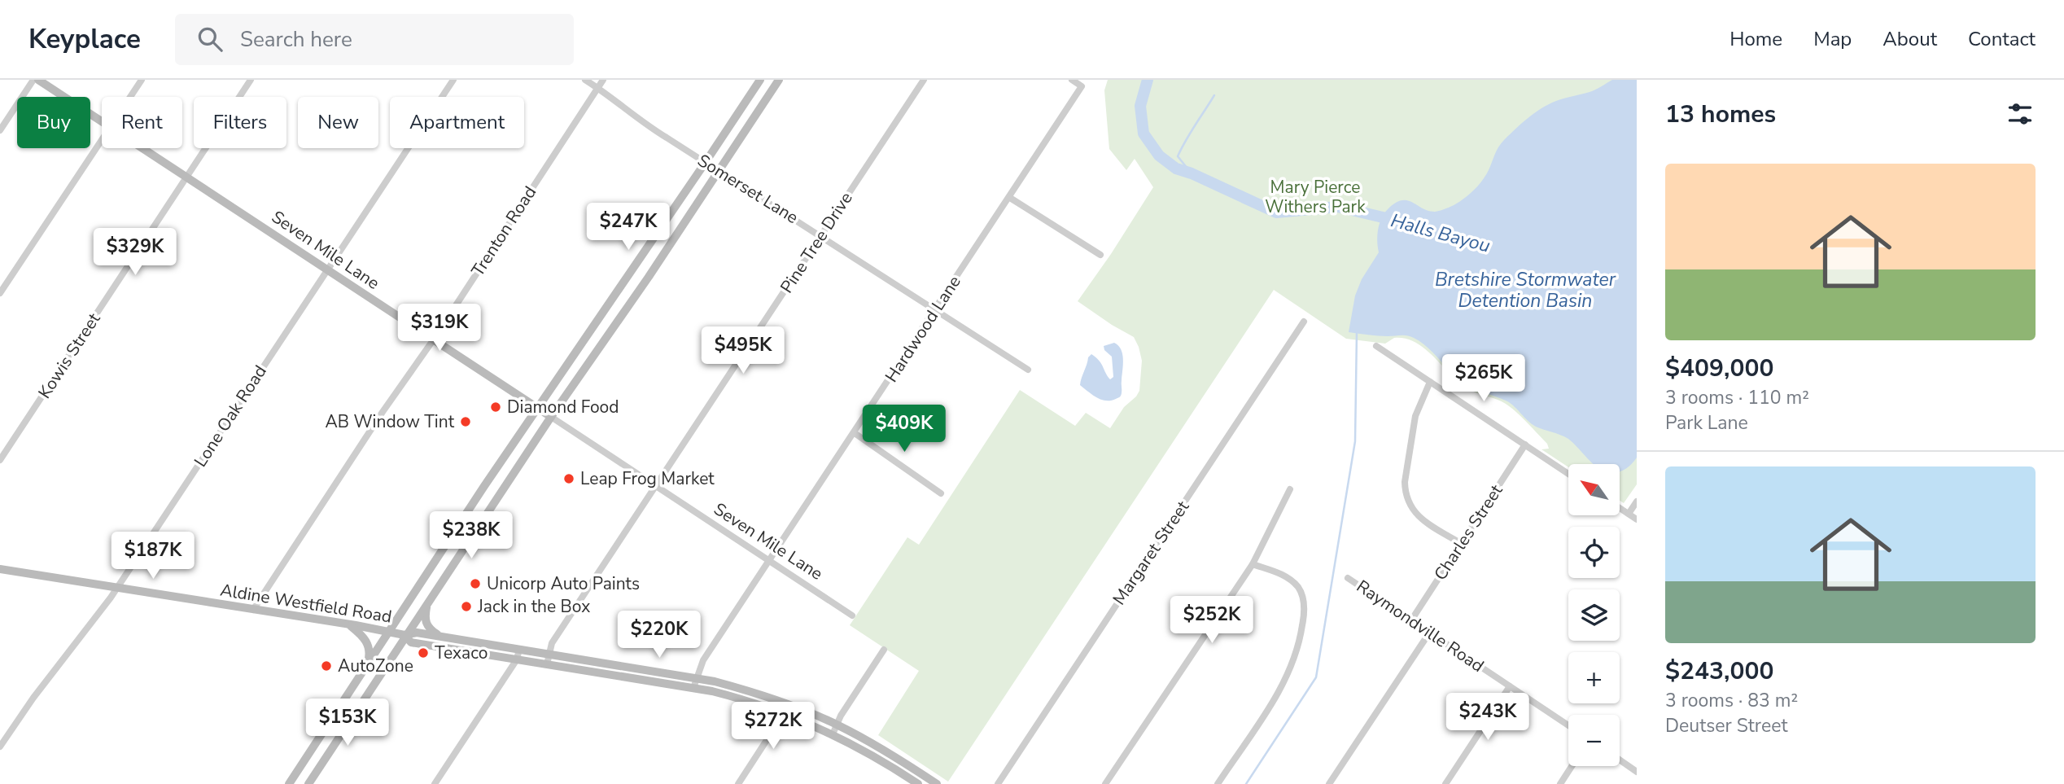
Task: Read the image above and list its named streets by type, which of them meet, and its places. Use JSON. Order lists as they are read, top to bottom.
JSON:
{
  "streets": {
    "main road": ["Seven Mile Lane", "Aldine Westfield Road"],
    "street": [
      "Somerset Lane",
      "Trenton Road",
      "Pine Tree Drive",
      "Hardwood Lane",
      "Kowis Street",
      "Lone Oak Road",
      "Charles Street",
      "Margaret Street",
      "Raymondville Road"
    ]
  },
  "crossings": [
    ["Somerset Lane", "Trenton Road"],
    ["Somerset Lane", "Pine Tree Drive"],
    ["Somerset Lane", "Hardwood Lane"],
    ["Trenton Road", "Seven Mile Lane"],
    ["Trenton Road", "Aldine Westfield Road"],
    ["Pine Tree Drive", "Seven Mile Lane"],
    ["Pine Tree Drive", "Aldine Westfield Road"],
    ["Seven Mile Lane", "Hardwood Lane"],
    ["Seven Mile Lane", "Kowis Street"],
    ["Seven Mile Lane", "Lone Oak Road"],
    ["Hardwood Lane", "Aldine Westfield Road"],
    ["Lone Oak Road", "Aldine Westfield Road"],
    ["Charles Street", "Raymondville Road"]
  ],
  "water": ["Halls Bayou", "Bretshire Stormwater Detention Basin"],
  "parks": ["Mary Pierce Withers Park"],
  "places": [
    "Diamond Food",
    "AB Window Tint",
    "Leap Frog Market",
    "Unicorp Auto Paints",
    "Jack in the Box",
    "Texaco",
    "AutoZone"
  ],
  "north": "top left",
  "page": {
    "header": "Keyplace",
    "search": "Search here",
    "nav": [
      "Home",
      "Map",
      "About",
      "Contact"
    ],
    "heading": "13 homes",
    "chip": [
      "Buy",
      "Rent",
      "Filters",
      "New",
      "Apartment"
    ],
    "list": [
      {
        "name": "$409,000",
        "note": "3 rooms · 110 m² · Park Lane"
      },
      {
        "name": "$243,000",
        "note": "3 rooms · 83 m² · Deutser Street"
      }
    ],
    "price": [
      "$247K",
      "$329K",
      "$319K",
      "$495K",
      "$265K",
      "$409K",
      "$238K",
      "$187K",
      "$252K",
      "$220K",
      "$243K",
      "$153K",
      "$272K"
    ],
    "map_buttons": ["+", "−"]
  }
}
